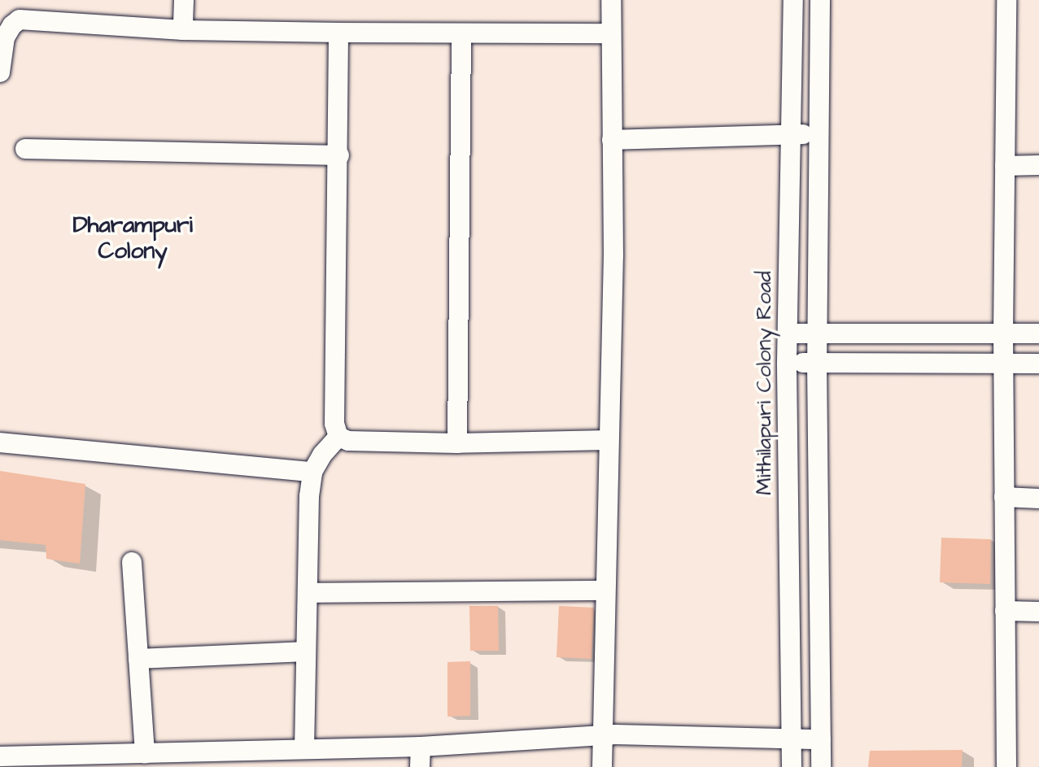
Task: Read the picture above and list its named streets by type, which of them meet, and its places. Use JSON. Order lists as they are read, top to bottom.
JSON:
{
  "streets": {
    "street": ["Mithilapuri Colony Road"]
  },
  "districts": ["Dharampuri Colony"]
}
